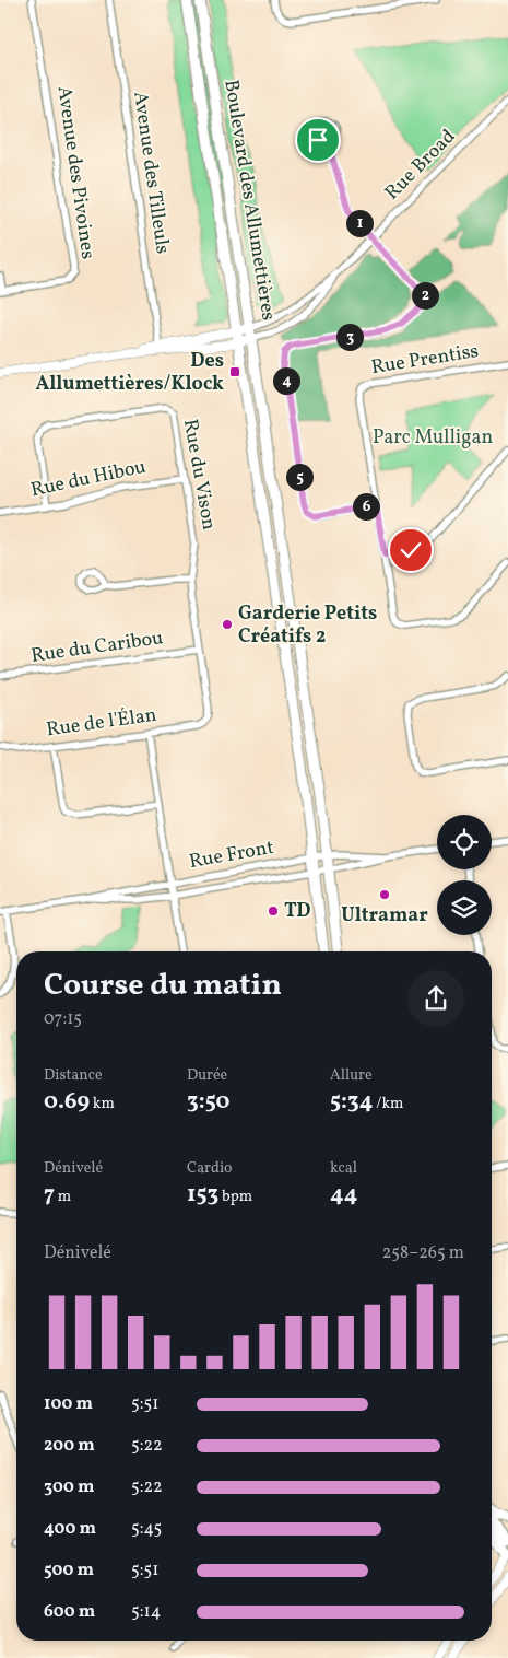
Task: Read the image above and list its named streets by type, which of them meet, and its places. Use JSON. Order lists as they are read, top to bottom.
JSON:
{
  "streets": {
    "highway": ["Boulevard des Allumettières"],
    "street": [
      "Rue Broad",
      "Avenue des Pivoines",
      "Avenue des Tilleuls",
      "Rue Prentiss",
      "Rue du Vison",
      "Rue du Hibou",
      "Rue du Caribou",
      "Rue de l'Élan",
      "Rue Front"
    ]
  },
  "crossings": [
    ["Rue Broad", "Boulevard des Allumettières"],
    ["Boulevard des Allumettières", "Rue Front"],
    ["Rue du Vison", "Rue du Hibou"],
    ["Rue du Vison", "Rue du Caribou"],
    ["Rue du Vison", "Rue de l'Élan"]
  ],
  "parks": ["Parc Mulligan"],
  "places": {
    "transit": ["Des Allumettières/Klock"],
    "other": ["Garderie Petits Créatifs 2", "Ultramar", "TD"]
  },
  "page": {
    "pins": [
      "1",
      "2",
      "3",
      "4",
      "5",
      "6"
    ],
    "heading": ["Course du matin", "07:15"],
    "stats": [
      ["Distance", "0.69 km"],
      ["Durée", "3:50"],
      ["Allure", "5:34 /km"],
      ["Dénivelé", "7 m"],
      ["Cardio", "153 bpm"],
      ["kcal", "44"]
    ],
    "chart": ["Dénivelé", "258–265 m"],
    "list": [
      {
        "name": "100 m",
        "note": "5:51"
      },
      {
        "name": "200 m",
        "note": "5:22"
      },
      {
        "name": "300 m",
        "note": "5:22"
      },
      {
        "name": "400 m",
        "note": "5:45"
      },
      {
        "name": "500 m",
        "note": "5:51"
      },
      {
        "name": "600 m",
        "note": "5:14"
      }
    ]
  }
}
